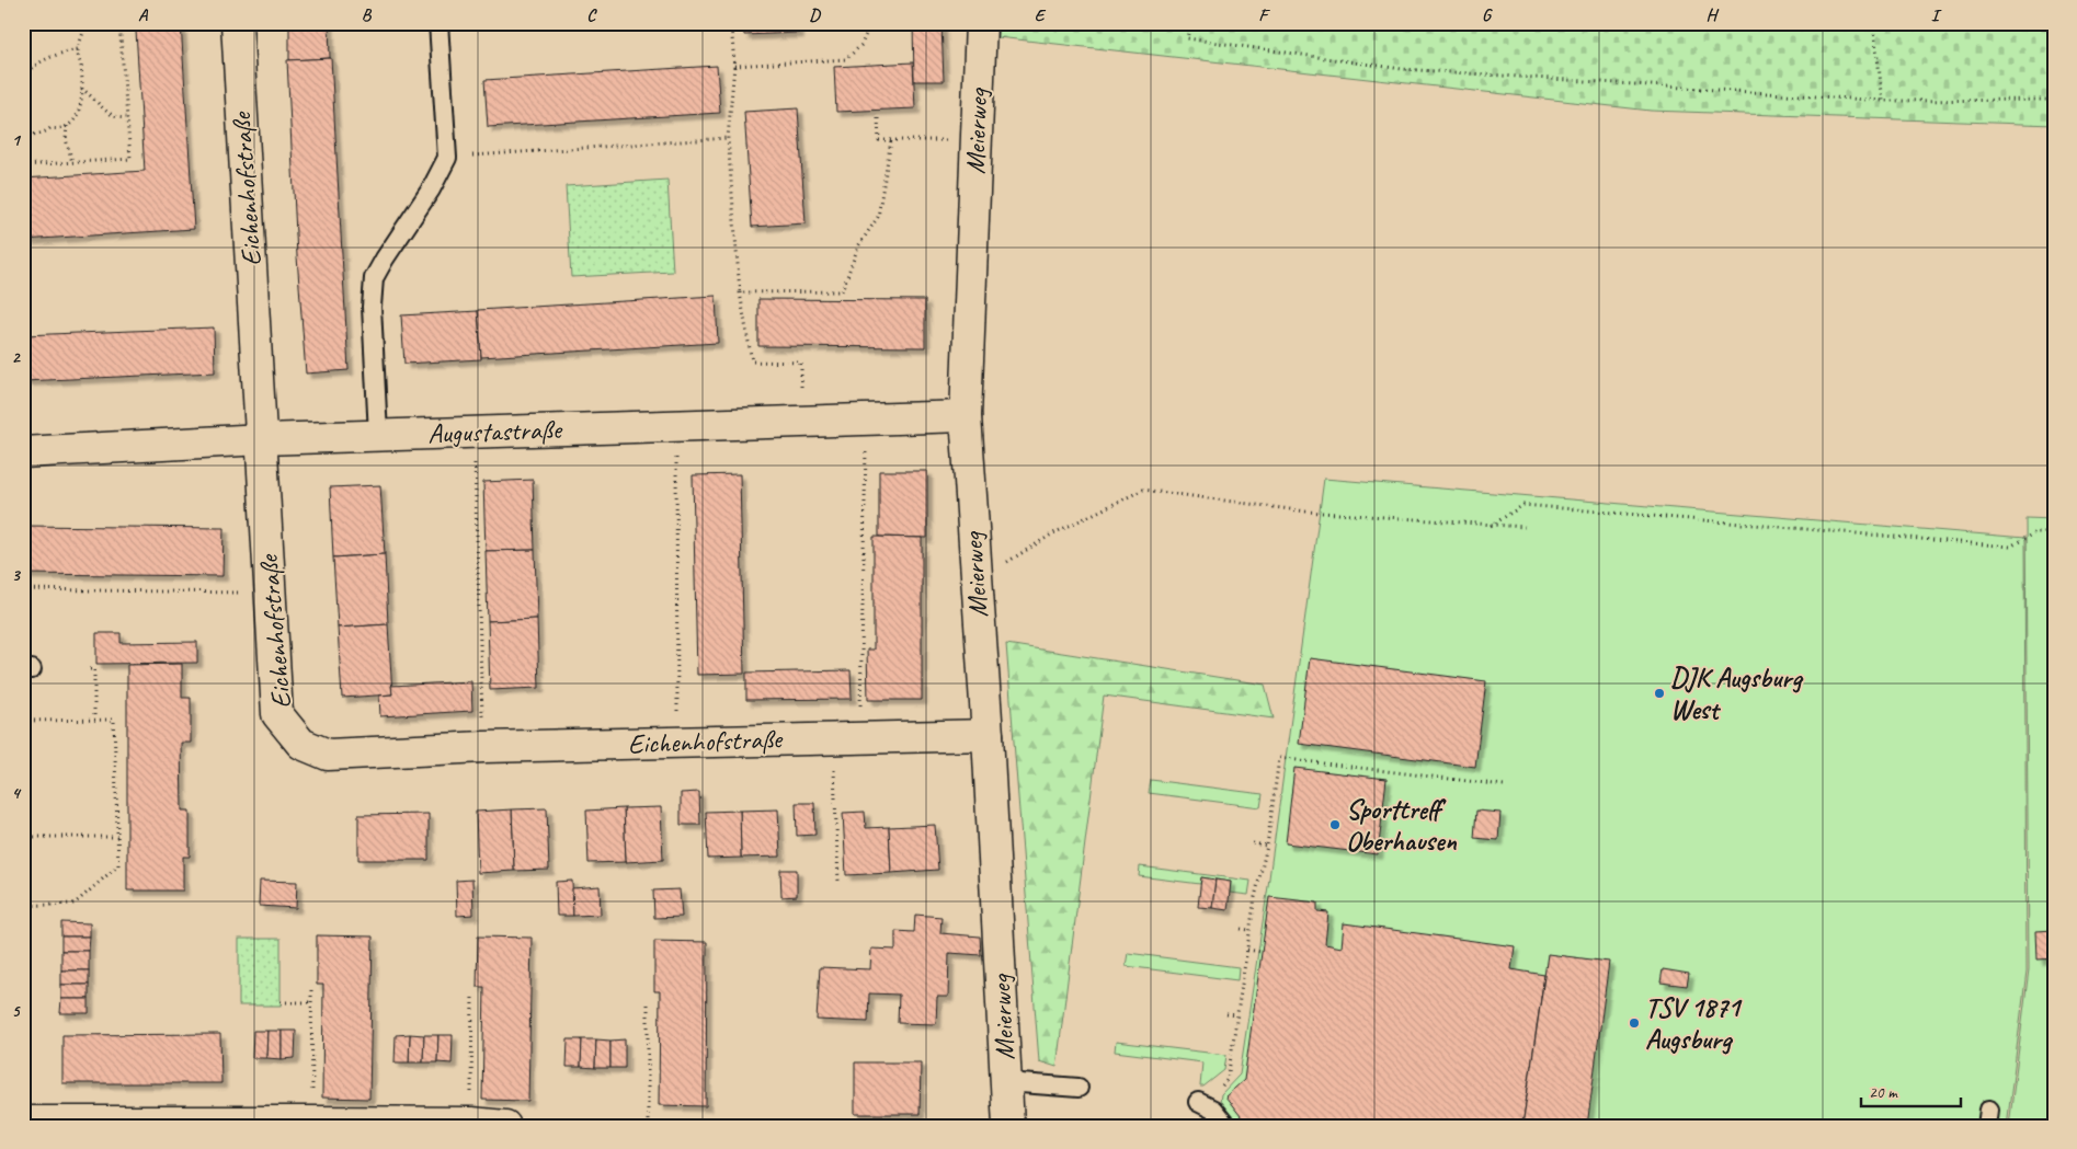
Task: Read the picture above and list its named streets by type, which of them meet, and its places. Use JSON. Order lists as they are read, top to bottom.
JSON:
{
  "streets": {
    "street": ["Meierweg", "Eichenhofstraße", "Augustastraße"]
  },
  "crossings": [
    ["Meierweg", "Eichenhofstraße"],
    ["Meierweg", "Augustastraße"],
    ["Eichenhofstraße", "Augustastraße"]
  ],
  "places": ["DJK Augsburg West", "Sporttreff Oberhausen", "TSV 1871 Augsburg"],
  "scale_bar": "20 m",
  "grid": {
    "columns": [
      "A",
      "B",
      "C",
      "D",
      "E",
      "F",
      "G",
      "H",
      "I"
    ],
    "rows": [
      "1",
      "2",
      "3",
      "4",
      "5"
    ]
  }
}
